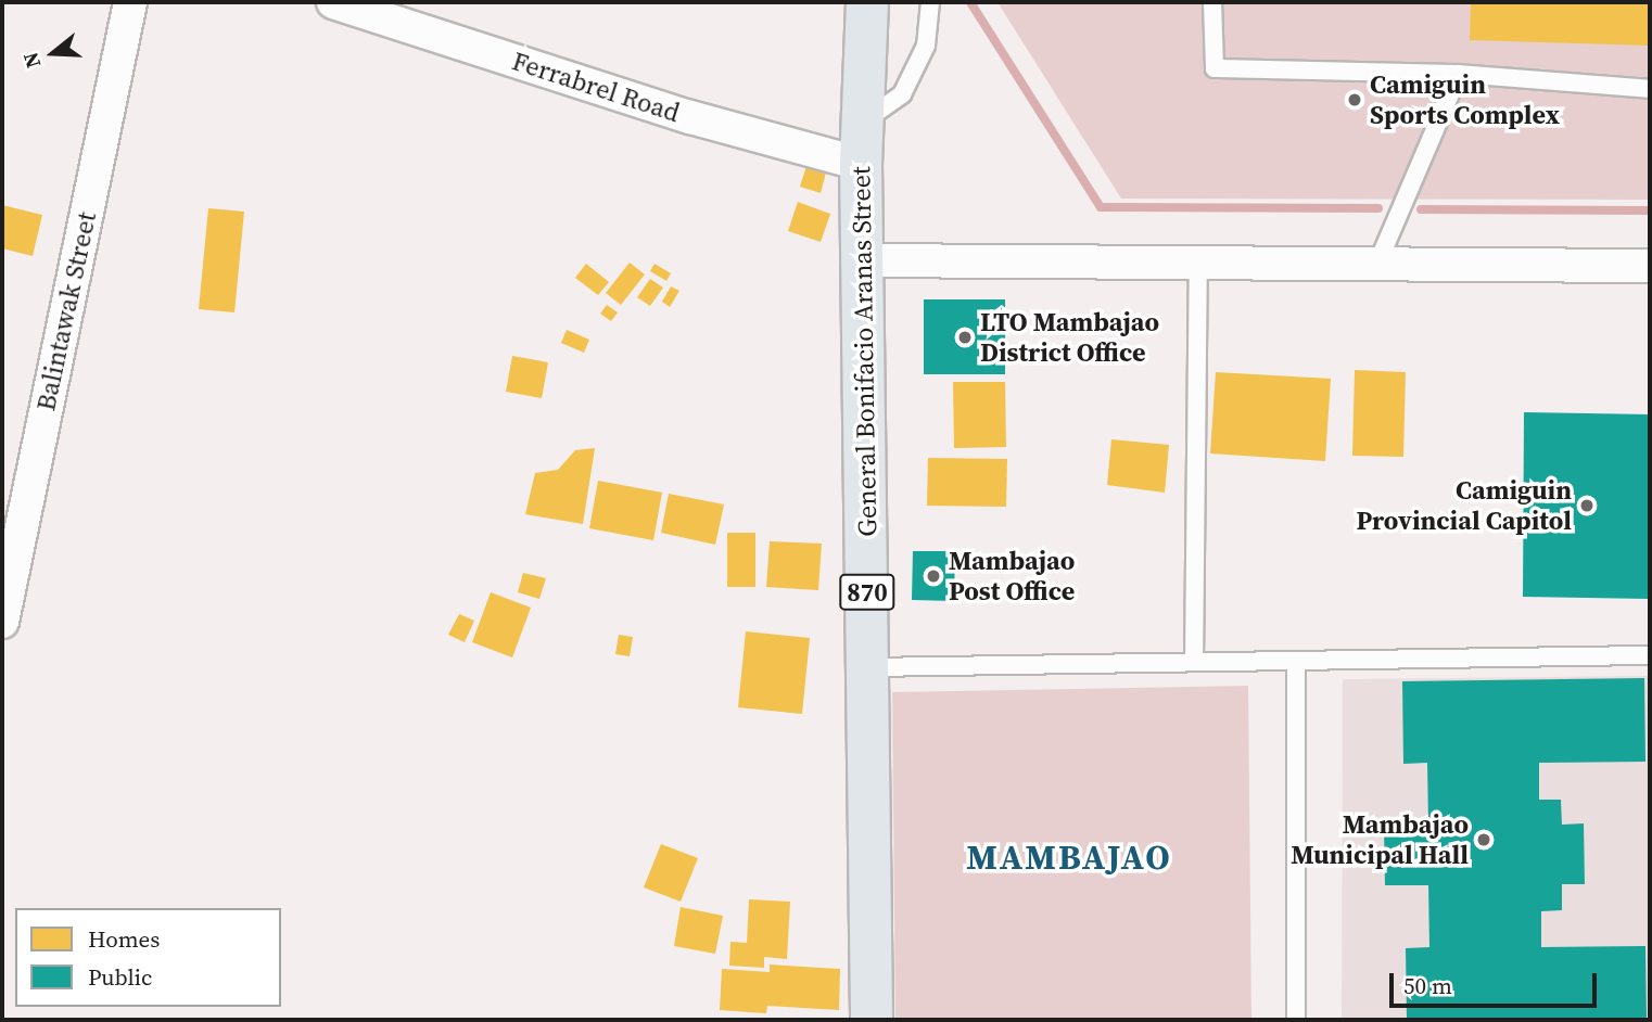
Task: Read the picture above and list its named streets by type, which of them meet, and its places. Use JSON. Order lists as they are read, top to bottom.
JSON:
{
  "streets": {
    "main road": ["General Bonifacio Aranas Street", "870"],
    "street": ["Ferrabrel Road", "Balintawak Street"]
  },
  "crossings": [
    ["Ferrabrel Road", "General Bonifacio Aranas Street"]
  ],
  "districts": ["MAMBAJAO"],
  "places": [
    "Camiguin Sports Complex",
    "LTO Mambajao District Office",
    "Camiguin Provincial Capitol",
    "Mambajao Post Office",
    "Mambajao Municipal Hall"
  ],
  "legend": ["Homes", "Public"],
  "scale_bar": "50 m",
  "north": "left"
}
